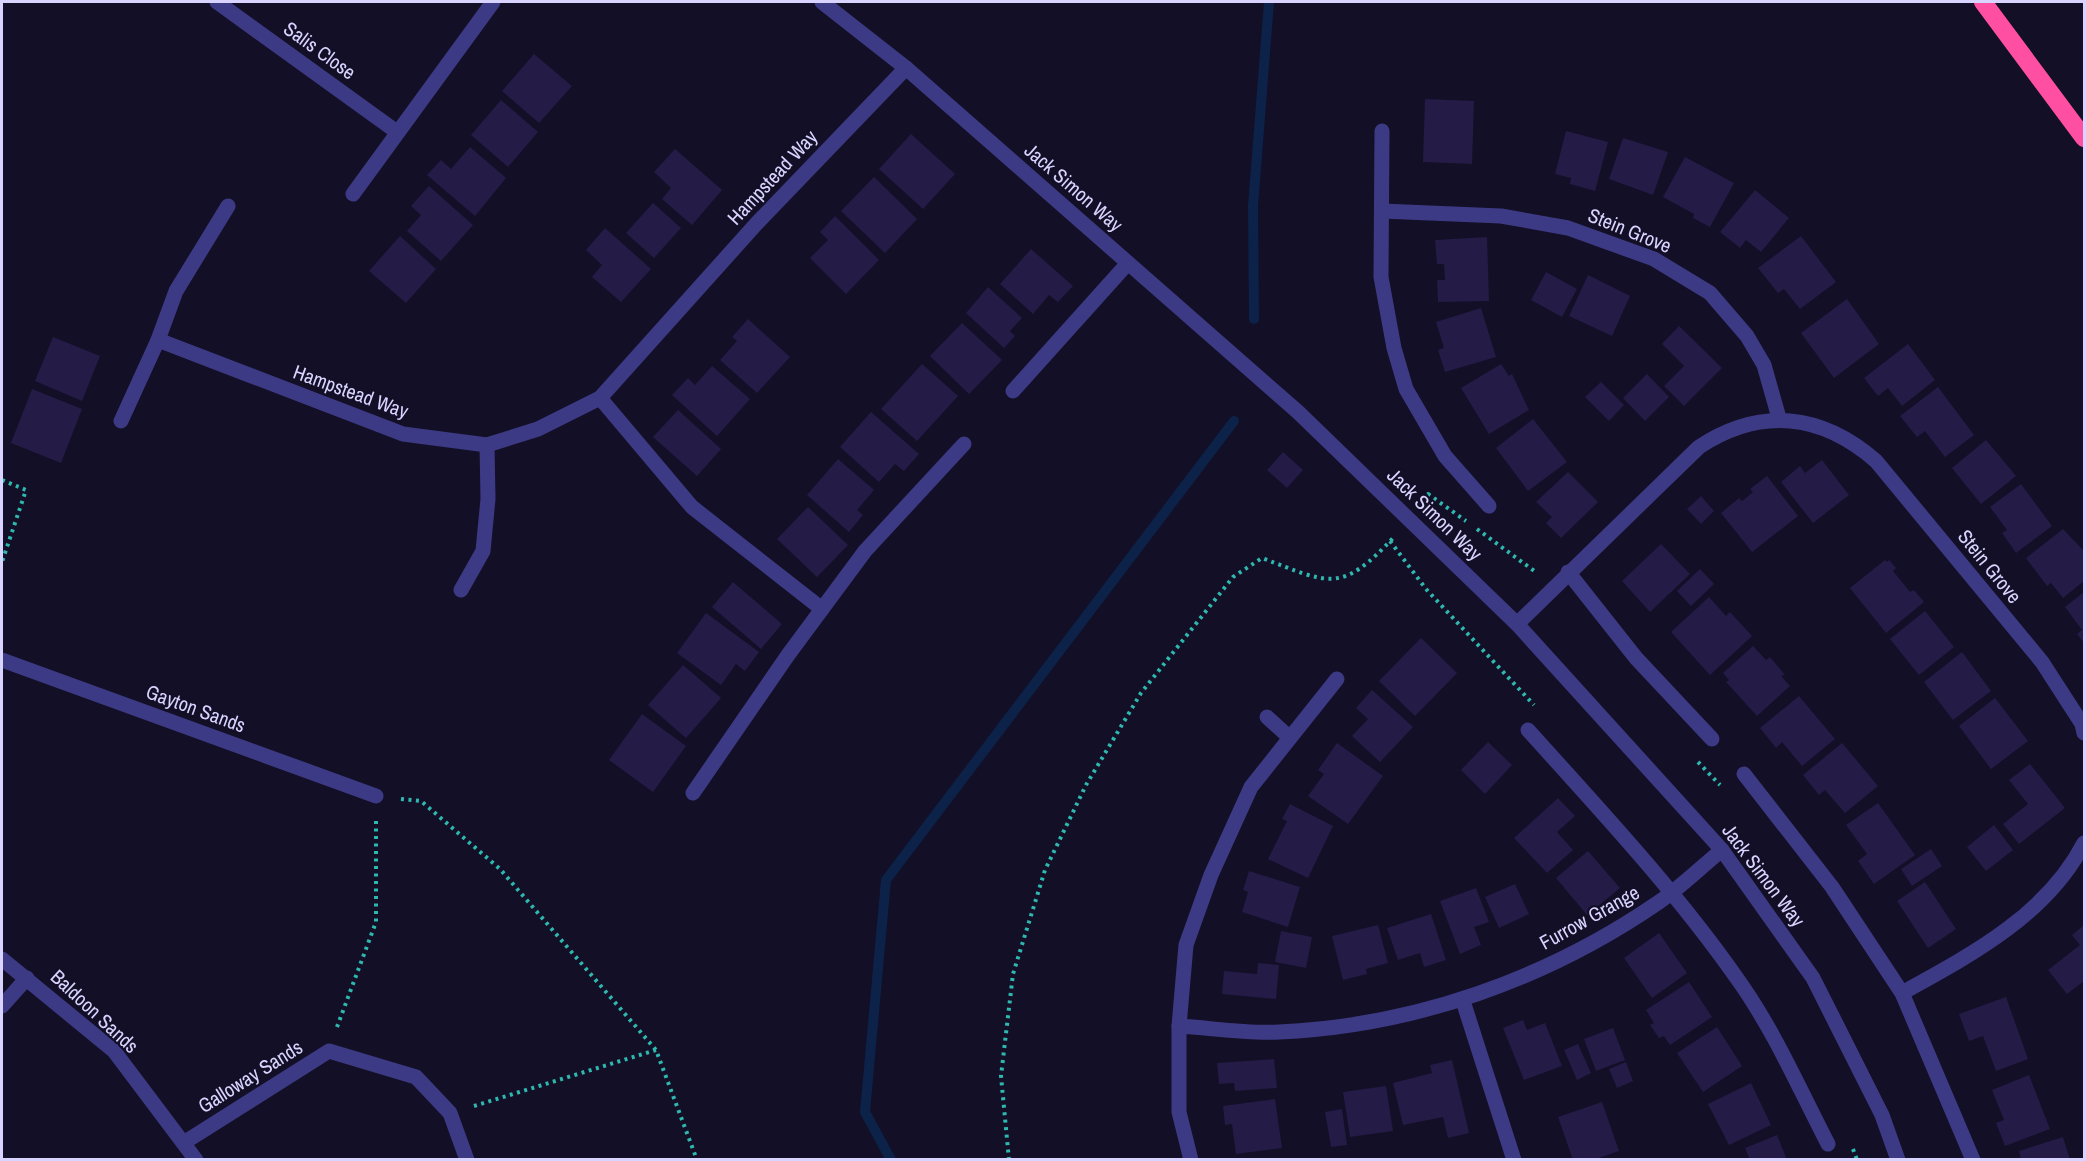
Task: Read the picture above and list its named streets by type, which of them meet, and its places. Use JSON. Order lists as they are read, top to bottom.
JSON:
{
  "streets": {
    "street": [
      "Salis Close",
      "Hampstead Way",
      "Jack Simon Way",
      "Stein Grove",
      "Gayton Sands",
      "Furrow Grange",
      "Baldoon Sands",
      "Galloway Sands"
    ]
  },
  "crossings": [
    ["Hampstead Way", "Jack Simon Way"],
    ["Jack Simon Way", "Stein Grove"],
    ["Jack Simon Way", "Furrow Grange"],
    ["Baldoon Sands", "Galloway Sands"]
  ]
}
